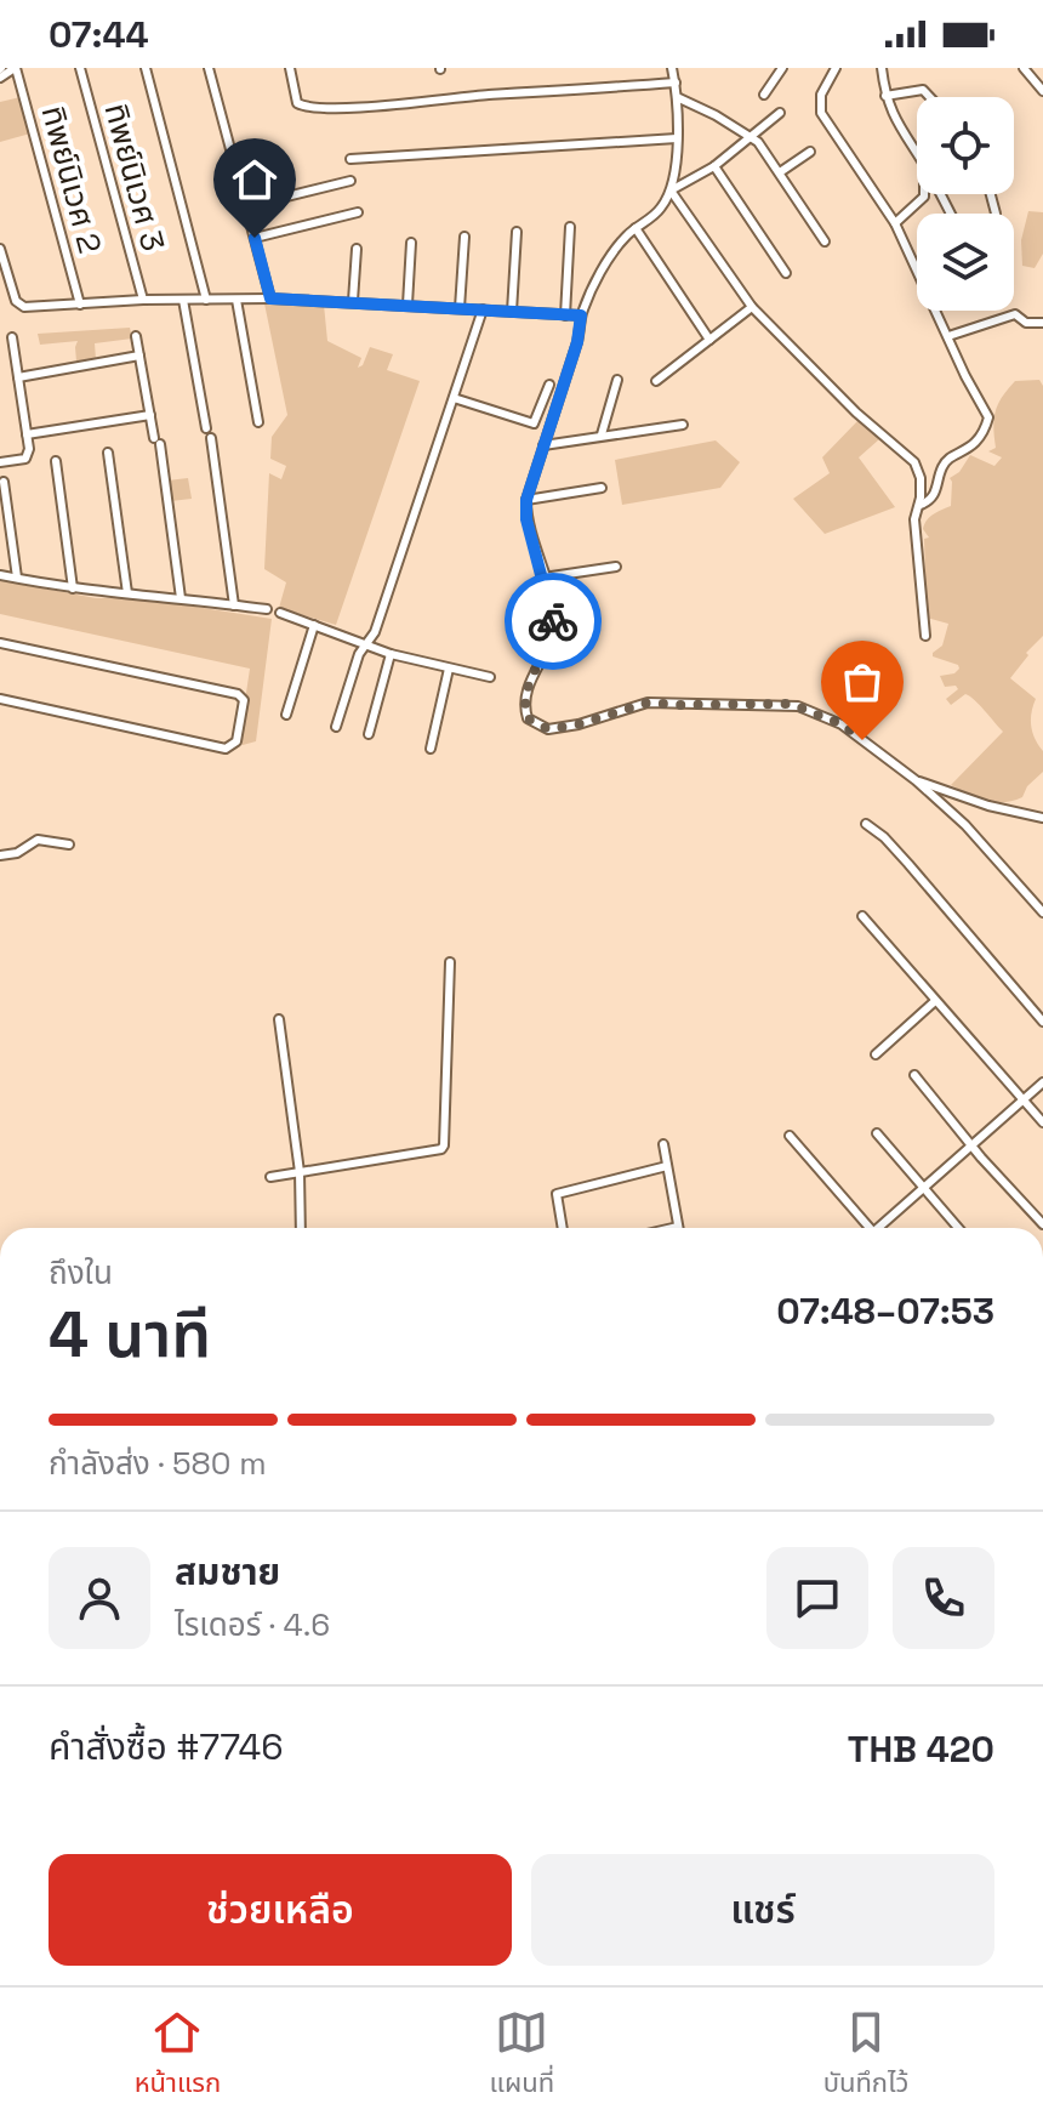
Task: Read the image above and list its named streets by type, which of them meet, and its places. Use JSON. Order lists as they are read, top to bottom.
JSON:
{
  "streets": {
    "street": ["ทิพย์นิเวศ 3", "ทิพย์นิเวศ 2"]
  },
  "page": {
    "status": "07:44",
    "heading": ["4 นาที", "ถึงใน", "07:48–07:53"],
    "panel": [
      "สมชาย",
      "ไรเดอร์ · 4.6",
      "คำสั่งซื้อ #7746",
      "THB 420"
    ],
    "bar": "กำลังส่ง · 580 m",
    "buttons": ["ช่วยเหลือ", "แชร์"],
    "tabs": ["หน้าแรก", "แผนที่", "บันทึกไว้"]
  }
}
